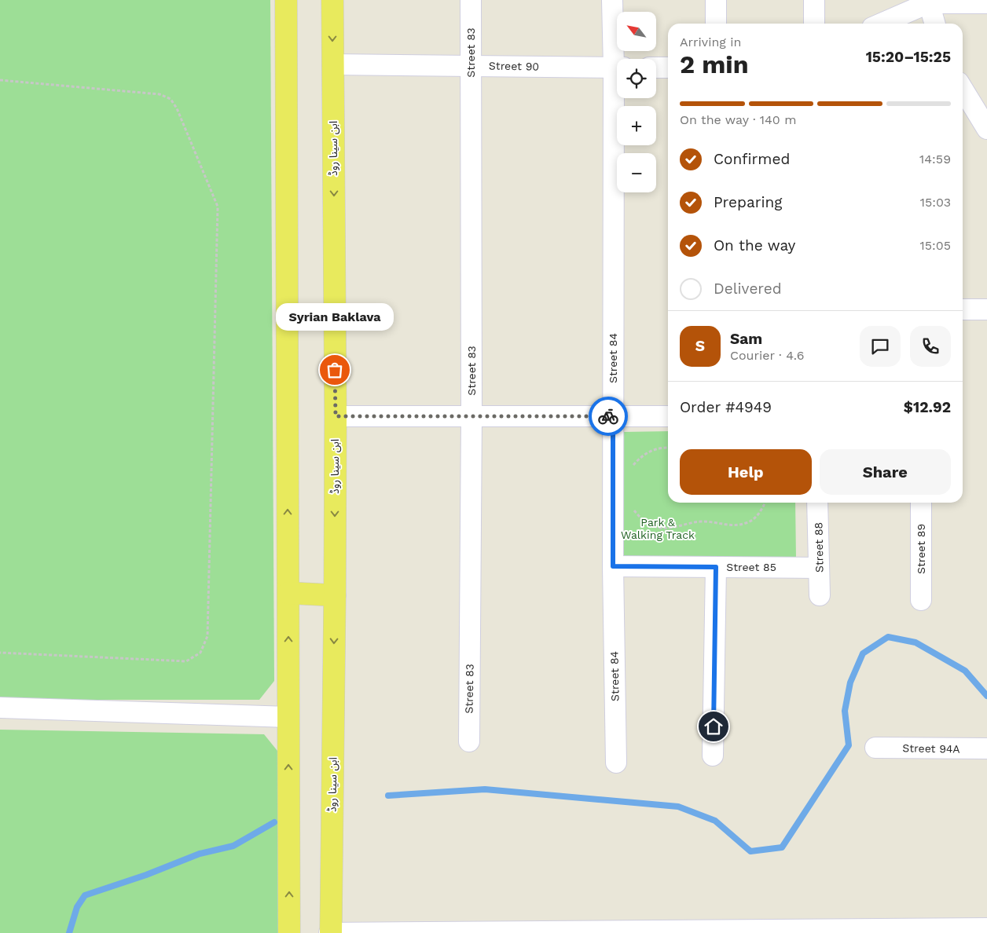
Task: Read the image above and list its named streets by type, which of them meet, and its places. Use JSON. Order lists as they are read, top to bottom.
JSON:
{
  "streets": {
    "main road": ["ابن سینا روڈ"],
    "street": [
      "Street 83",
      "Street 90",
      "Street 84",
      "Street 88",
      "Street 89",
      "Street 85",
      "Street 94A"
    ]
  },
  "crossings": [
    ["Street 83", "Street 90"],
    ["Street 90", "ابن سینا روڈ"],
    ["Street 84", "Street 85"],
    ["Street 88", "Street 85"]
  ],
  "parks": ["Park & Walking Track"],
  "places": ["Syrian Baklava"],
  "north": "top left",
  "page": {
    "map_buttons": ["+", "−"],
    "heading": ["2 min", "Arriving in", "15:20–15:25"],
    "panel": [
      "Sam",
      "Courier · 4.6",
      "Order #4949",
      "$12.92"
    ],
    "bar": "On the way · 140 m",
    "list": [
      ["Confirmed", "14:59"],
      ["Preparing", "15:03"],
      ["On the way", "15:05"],
      "Delivered"
    ],
    "bubble": "Syrian Baklava",
    "round": "S",
    "buttons": ["Help", "Share"]
  }
}
